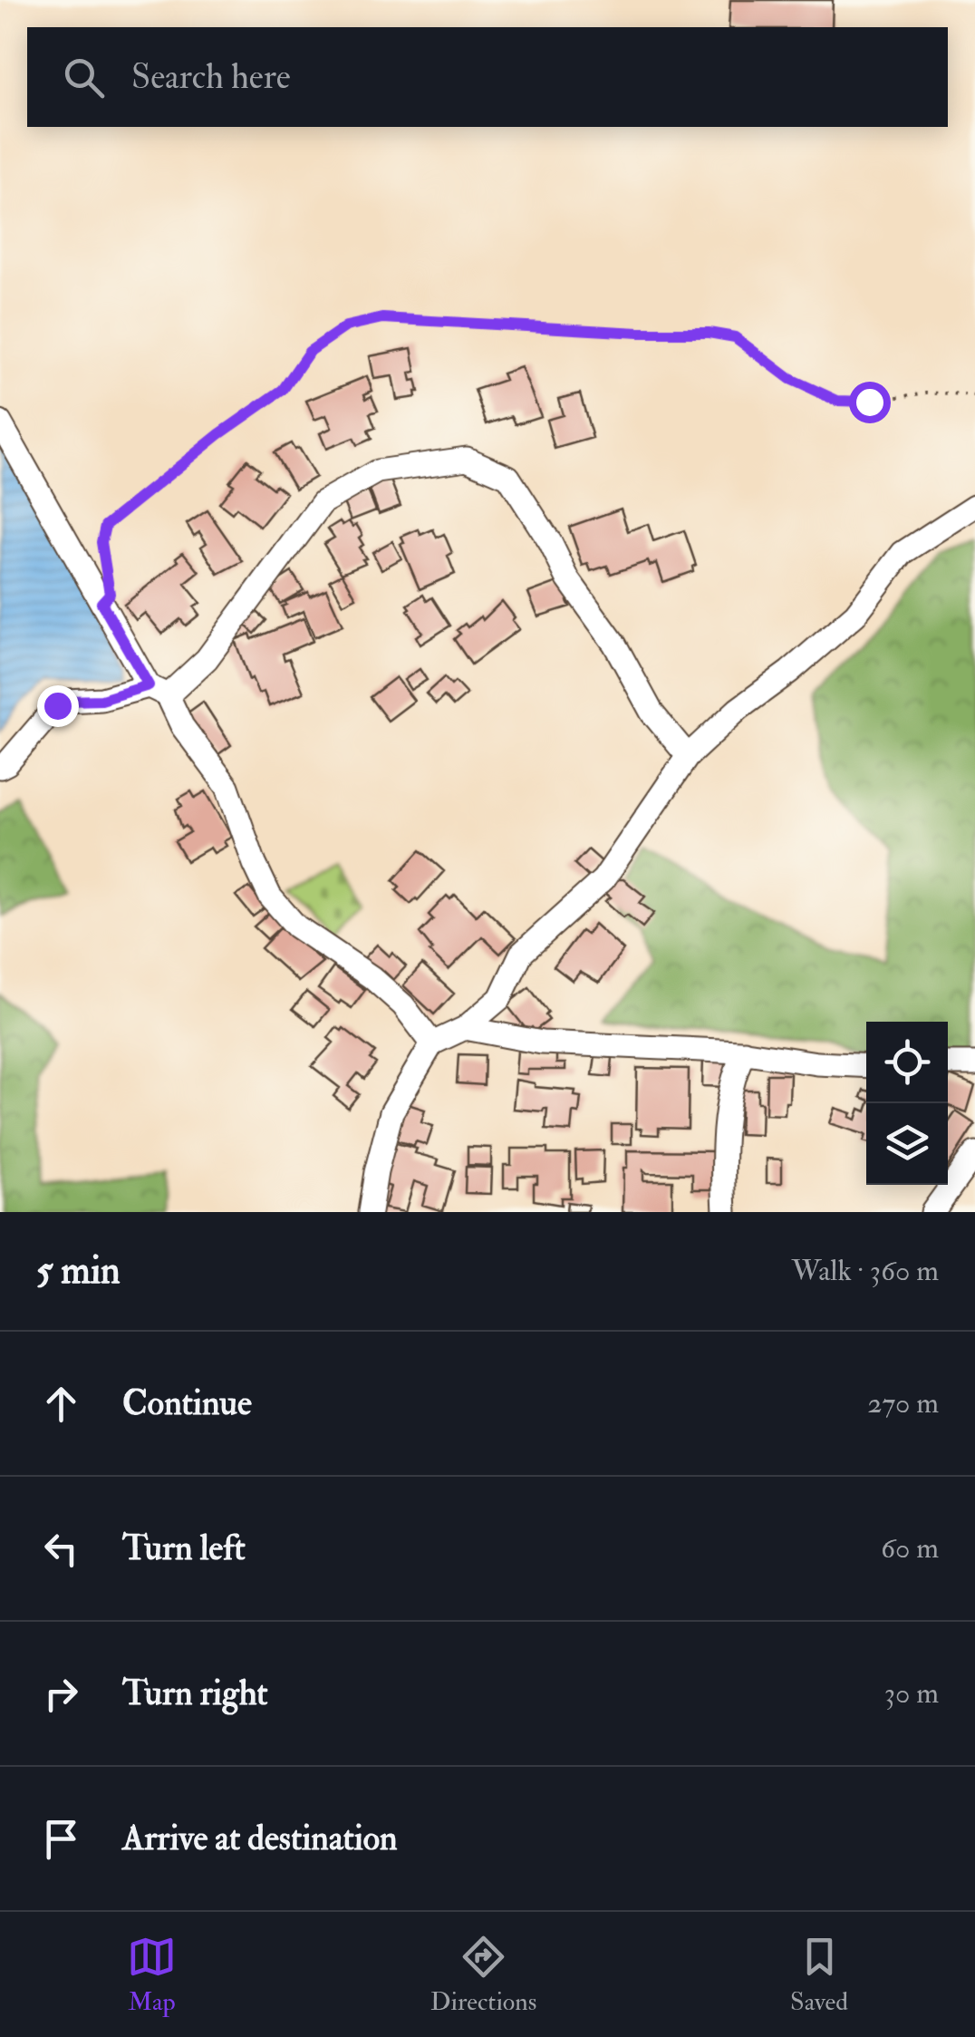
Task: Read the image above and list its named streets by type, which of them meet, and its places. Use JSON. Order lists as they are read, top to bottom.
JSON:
{
  "page": {
    "search": "Search here",
    "heading": ["5 min", "Walk · 360 m"],
    "list": [
      ["Continue", "270 m"],
      ["Turn left", "60 m"],
      ["Turn right", "30 m"],
      "Arrive at destination"
    ],
    "nav": ["Map", "Directions", "Saved"]
  }
}
